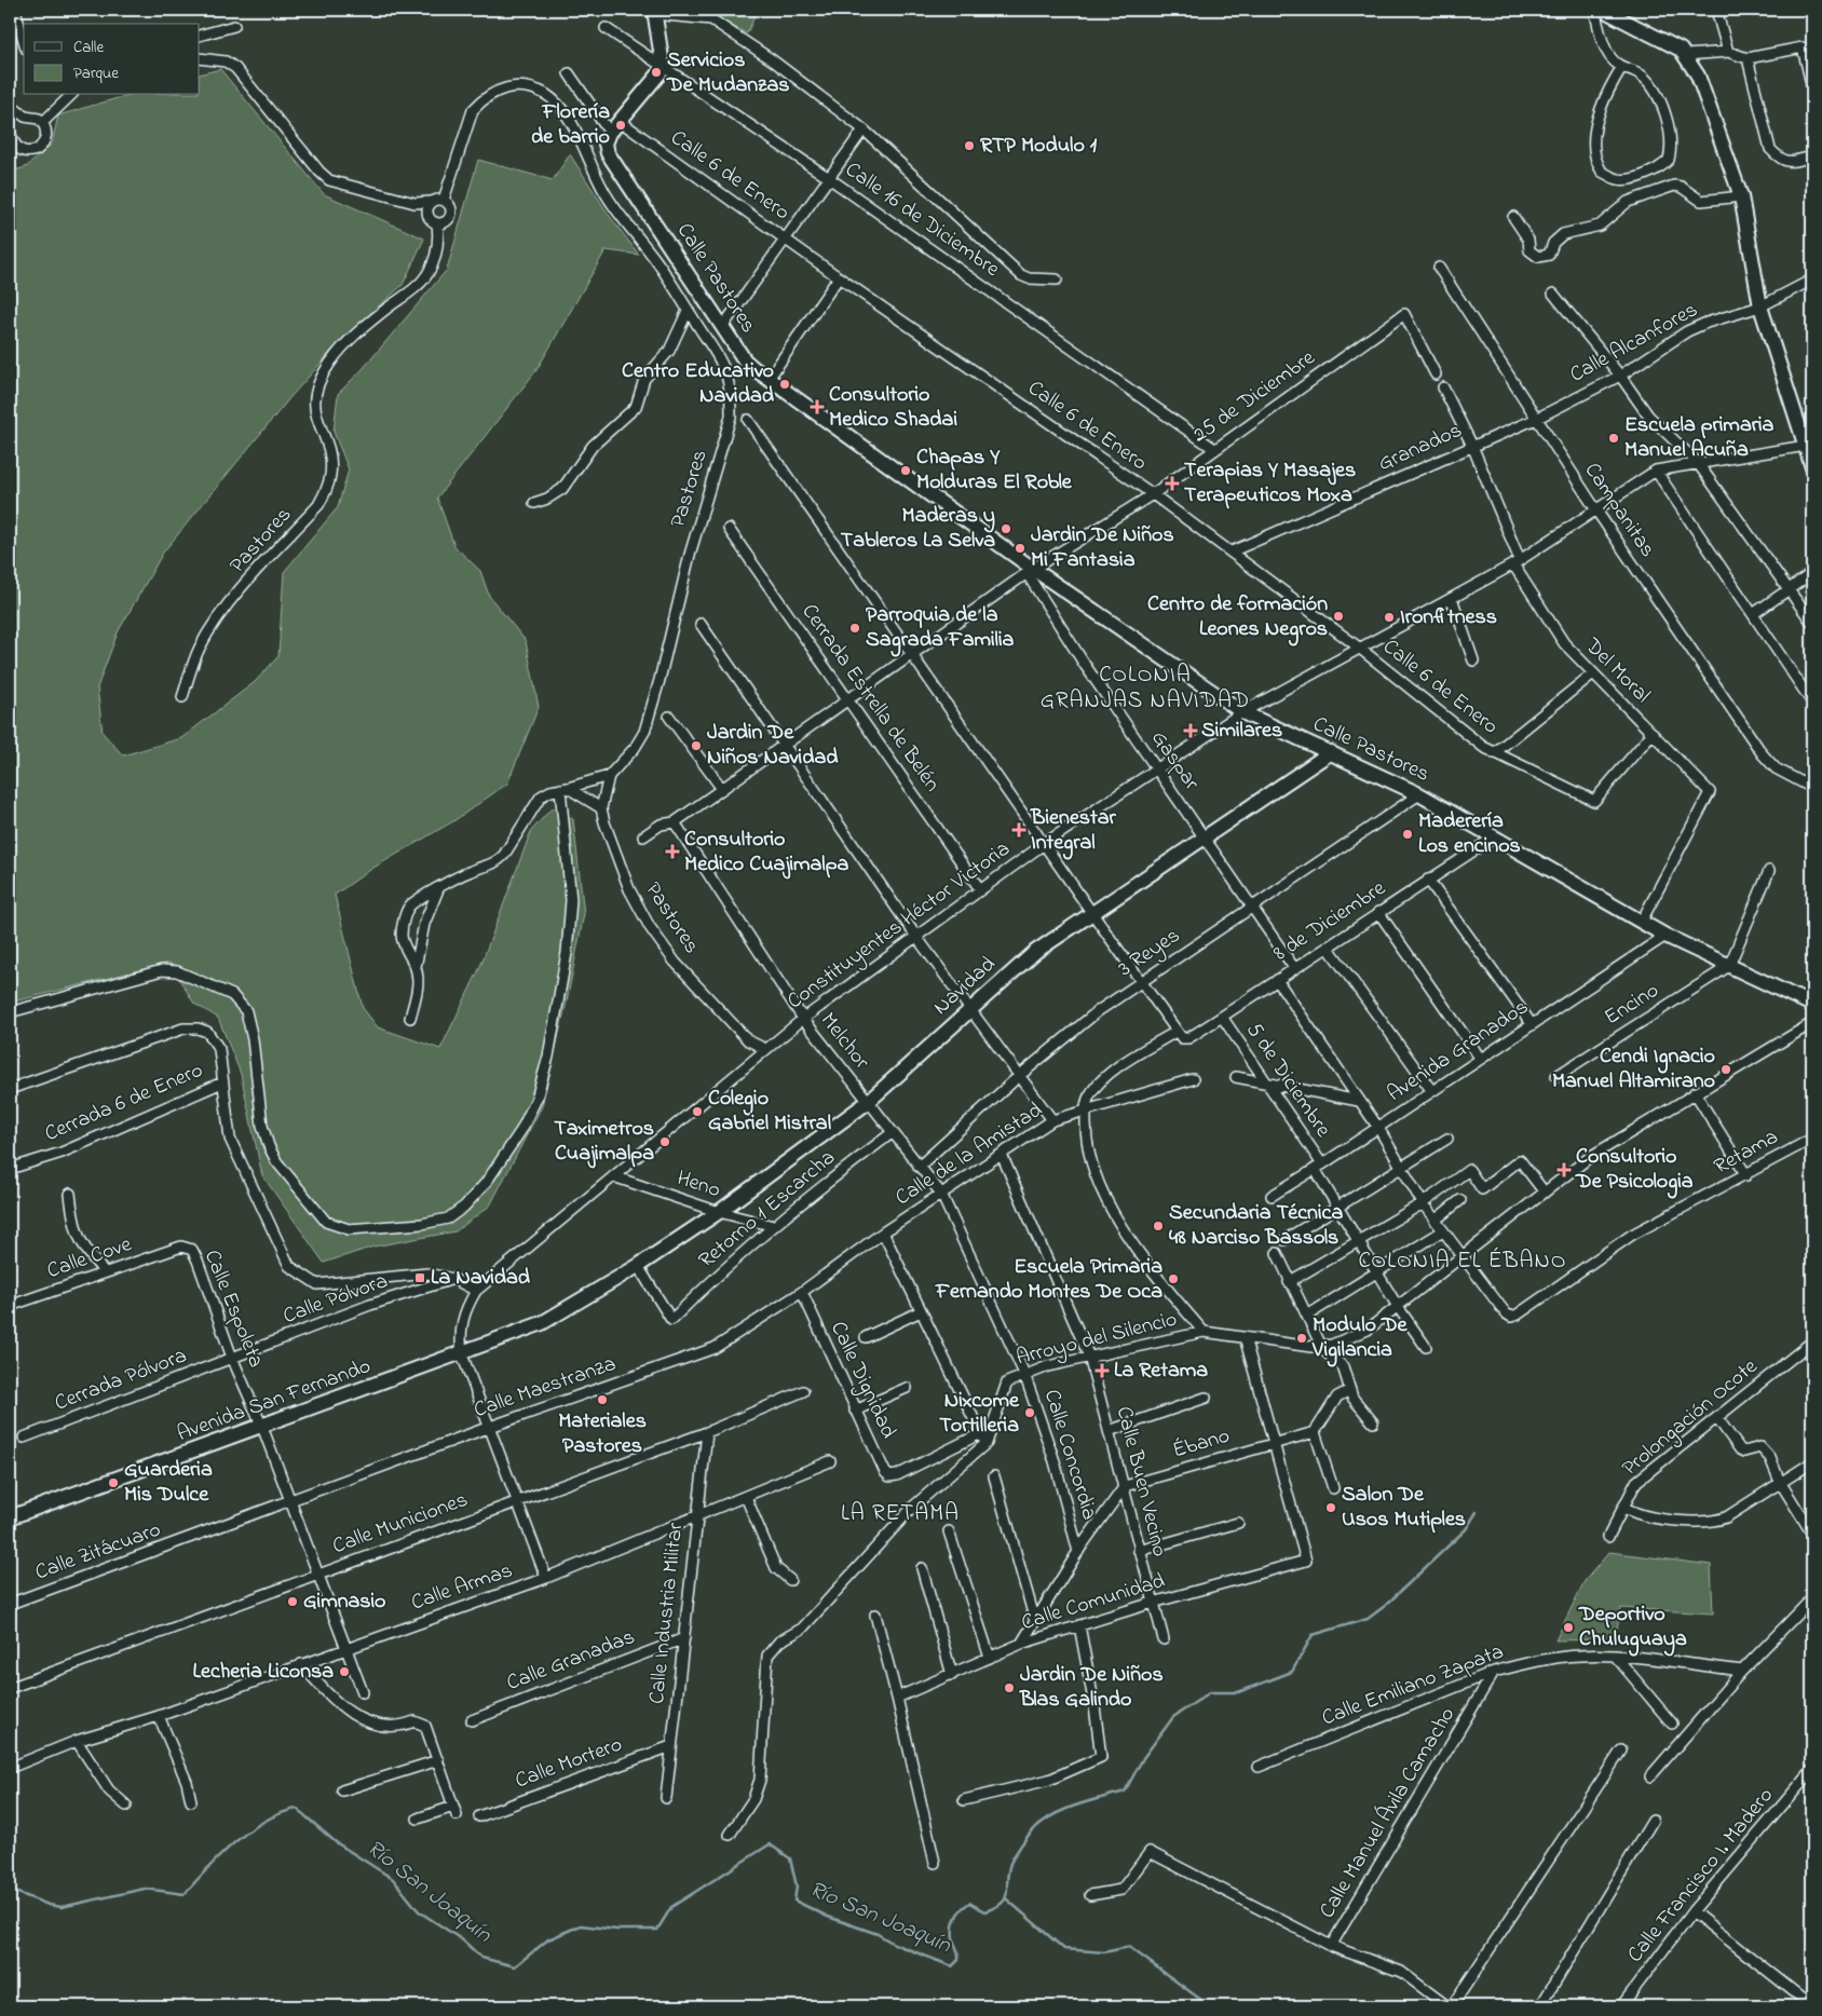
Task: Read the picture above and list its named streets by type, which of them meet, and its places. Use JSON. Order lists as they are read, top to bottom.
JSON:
{
  "streets": {
    "street": [
      "Calle 6 de Enero",
      "Calle 16 de Diciembre",
      "Calle Pastores",
      "Calle Alcanfores",
      "25 de Diciembre",
      "Granados",
      "Pastores",
      "Campanitas",
      "Del Moral",
      "Cerrada Estrella de Belén",
      "Gaspar",
      "8 de Diciembre",
      "Constituyentes Héctor Victoria",
      "3 Reyes",
      "Navidad",
      "Encino",
      "Melchor",
      "Avenida Granados",
      "5 de Diciembre",
      "Cerrada 6 de Enero",
      "Retama",
      "Calle de la Amistad",
      "Heno",
      "Retorno 1 Escarcha",
      "Calle Cove",
      "Calle Pólvora",
      "Calle Espoleta",
      "Arroyo del Silencio",
      "Cerrada Pólvora",
      "Calle Dignidad",
      "Calle Maestranza",
      "Avenida San Fernando",
      "Prolongación Ocote",
      "Ébano",
      "Calle Concordia",
      "Calle Buen Vecino",
      "Calle Municiones",
      "Calle Zitácuaro",
      "Calle Armas",
      "Calle Comunidad",
      "Calle Industria Militar",
      "Calle Granadas",
      "Calle Emiliano Zapata",
      "Calle Mortero",
      "Calle Manuel Ávila Camacho",
      "Calle Francisco I. Madero"
    ]
  },
  "crossings": [
    ["Calle 6 de Enero", "25 de Diciembre"],
    ["Calle 6 de Enero", "Granados"],
    ["Calle 6 de Enero", "Del Moral"],
    ["Calle 6 de Enero", "Constituyentes Héctor Victoria"],
    ["Calle 16 de Diciembre", "25 de Diciembre"],
    ["Calle Pastores", "25 de Diciembre"],
    ["Calle Pastores", "Del Moral"],
    ["Calle Pastores", "Gaspar"],
    ["Calle Pastores", "8 de Diciembre"],
    ["Calle Pastores", "Constituyentes Héctor Victoria"],
    ["Calle Pastores", "3 Reyes"],
    ["Calle Pastores", "Navidad"],
    ["Calle Pastores", "Encino"],
    ["Calle Pastores", "Avenida Granados"],
    ["Calle Alcanfores", "Granados"],
    ["Calle Alcanfores", "Campanitas"],
    ["25 de Diciembre", "Cerrada Estrella de Belén"],
    ["25 de Diciembre", "Gaspar"],
    ["25 de Diciembre", "Melchor"],
    ["Granados", "Campanitas"],
    ["Granados", "Del Moral"],
    ["Pastores", "Constituyentes Héctor Victoria"],
    ["Campanitas", "Constituyentes Héctor Victoria"],
    ["Del Moral", "Constituyentes Héctor Victoria"],
    ["Cerrada Estrella de Belén", "Constituyentes Héctor Victoria"],
    ["Gaspar", "8 de Diciembre"],
    ["Gaspar", "Constituyentes Héctor Victoria"],
    ["Gaspar", "3 Reyes"],
    ["Gaspar", "Navidad"],
    ["8 de Diciembre", "5 de Diciembre"],
    ["Constituyentes Héctor Victoria", "Melchor"],
    ["Constituyentes Héctor Victoria", "Heno"],
    ["3 Reyes", "Melchor"],
    ["Navidad", "Melchor"],
    ["Navidad", "Heno"],
    ["Navidad", "Retorno 1 Escarcha"],
    ["Navidad", "Avenida San Fernando"],
    ["Melchor", "Calle de la Amistad"],
    ["Melchor", "Retorno 1 Escarcha"],
    ["Melchor", "Calle Concordia"],
    ["Avenida Granados", "5 de Diciembre"],
    ["5 de Diciembre", "Arroyo del Silencio"],
    ["Retama", "Arroyo del Silencio"],
    ["Calle de la Amistad", "Calle Dignidad"],
    ["Calle de la Amistad", "Calle Maestranza"],
    ["Calle de la Amistad", "Calle Concordia"],
    ["Calle de la Amistad", "Calle Buen Vecino"],
    ["Heno", "Retorno 1 Escarcha"],
    ["Retorno 1 Escarcha", "Avenida San Fernando"],
    ["Calle Cove", "Calle Espoleta"],
    ["Calle Pólvora", "Calle Espoleta"],
    ["Calle Pólvora", "Cerrada Pólvora"],
    ["Calle Espoleta", "Cerrada Pólvora"],
    ["Calle Espoleta", "Calle Maestranza"],
    ["Calle Espoleta", "Avenida San Fernando"],
    ["Calle Espoleta", "Calle Municiones"],
    ["Calle Espoleta", "Calle Zitácuaro"],
    ["Calle Espoleta", "Calle Armas"],
    ["Arroyo del Silencio", "Calle Concordia"],
    ["Arroyo del Silencio", "Calle Buen Vecino"],
    ["Calle Dignidad", "Calle Maestranza"],
    ["Calle Maestranza", "Calle Zitácuaro"],
    ["Ébano", "Calle Buen Vecino"],
    ["Ébano", "Calle Comunidad"],
    ["Calle Buen Vecino", "Calle Comunidad"],
    ["Calle Municiones", "Calle Industria Militar"],
    ["Calle Armas", "Calle Industria Militar"],
    ["Calle Industria Militar", "Calle Granadas"],
    ["Calle Industria Militar", "Calle Mortero"],
    ["Calle Emiliano Zapata", "Calle Manuel Ávila Camacho"]
  ],
  "districts": ["COLONIA GRANJAS NAVIDAD", "COLONIA EL ÉBANO", "LA RETAMA"],
  "water": ["Río San Joaquín"],
  "places": {
    "other": [
      "Servicios De Mudanzas",
      "Florería de barrio",
      "RTP Modulo 1",
      "Centro Educativo Navidad",
      "Escuela primaria Manuel Acuña",
      "Chapas Y Molduras El Roble",
      "Maderas y Tableros La Selva",
      "Jardin De Niños Mi Fantasia",
      "Centro de formación Leones Negros",
      "Ironfitness",
      "Parroquia de la Sagrada Familia",
      "Jardin De Niños Navidad",
      "Maderería Los encinos",
      "Cendi Ignacio Manuel Altamirano",
      "Colegio Gabriel Mistral",
      "Taximetros Cuajimalpa",
      "Secundaria Técnica 48 Narciso Bassols",
      "Escuela Primaria Fernando Montes De Oca",
      "Modulo De Vigilancia",
      "Materiales Pastores",
      "Nixcome Tortilleria",
      "Guarderia Mis Dulce",
      "Salon De Usos Mutiples",
      "Gimnasio",
      "Deportivo Chuluguaya",
      "Lecheria Liconsa",
      "Jardin De Niños Blas Galindo"
    ],
    "health": [
      "Consultorio Medico Shadai",
      "Terapias Y Masajes Terapeuticos Moxa",
      "Similares",
      "Bienestar Integral",
      "Consultorio Medico Cuajimalpa",
      "Consultorio De Psicologia",
      "La Retama"
    ],
    "transit": ["La Navidad"]
  },
  "legend": ["Calle", "Parque"]
}
